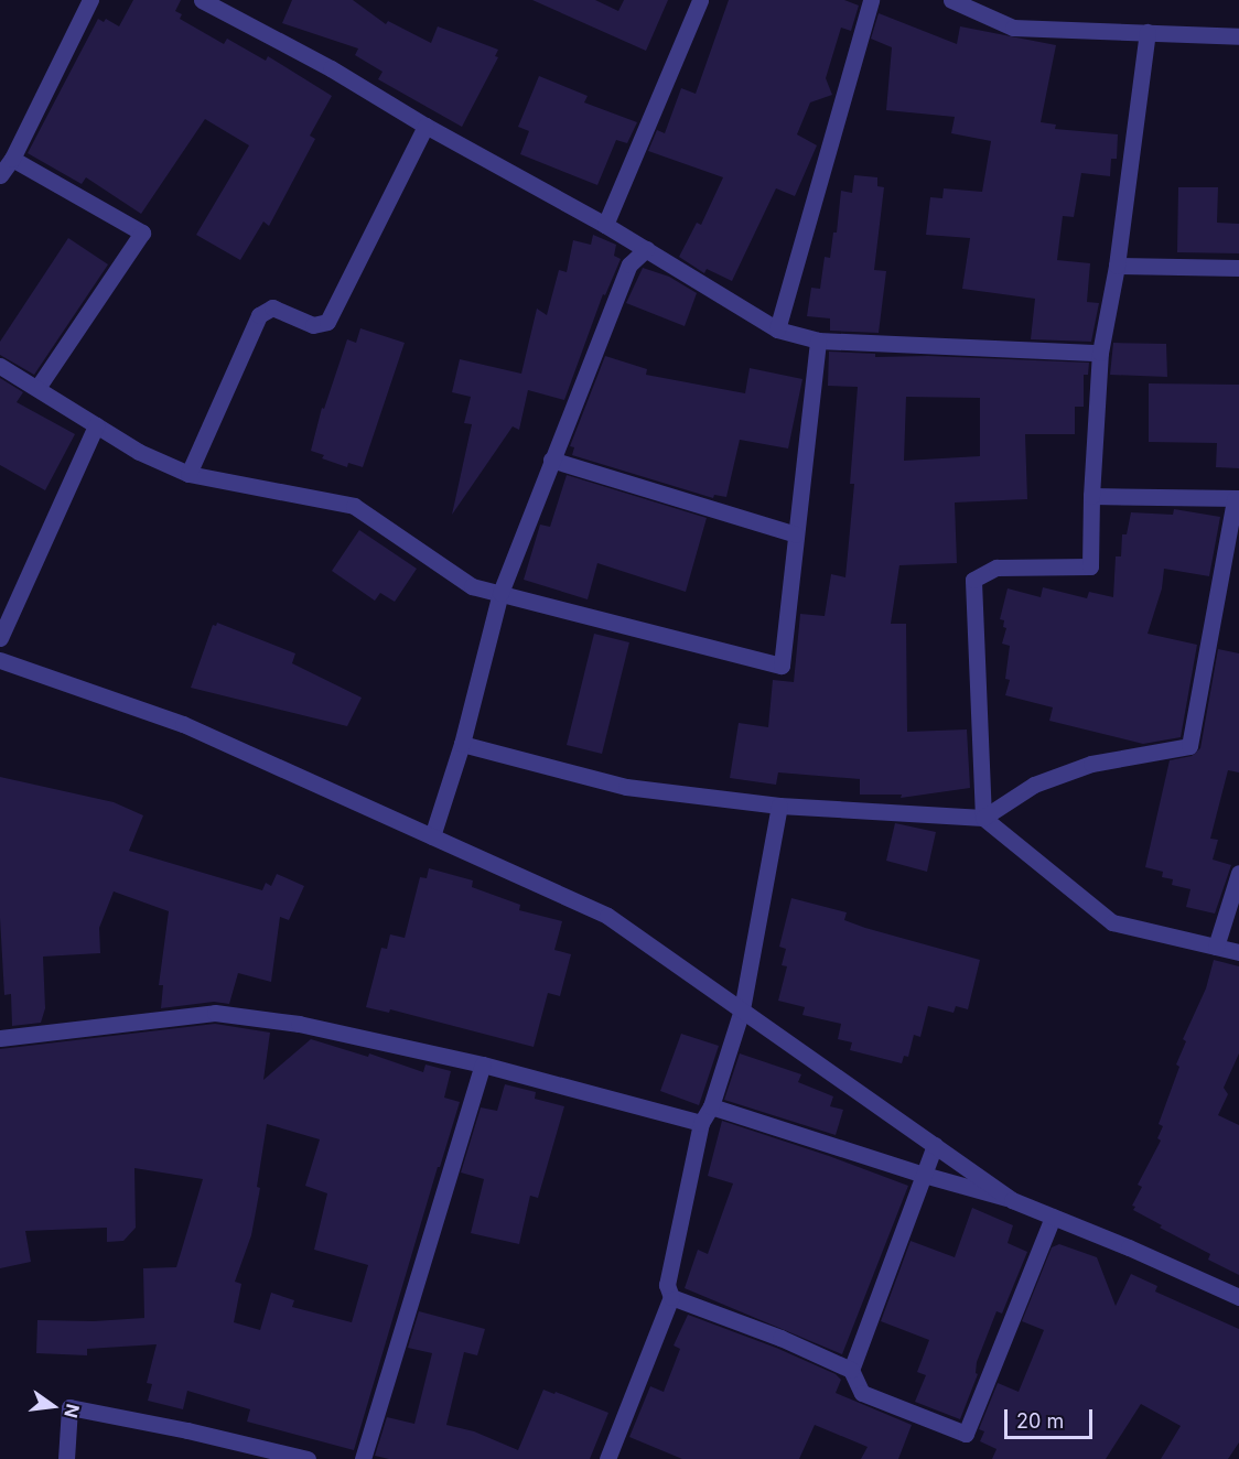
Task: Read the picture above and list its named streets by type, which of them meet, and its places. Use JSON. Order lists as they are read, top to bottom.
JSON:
{
  "scale_bar": "20 m",
  "north": "right"
}
